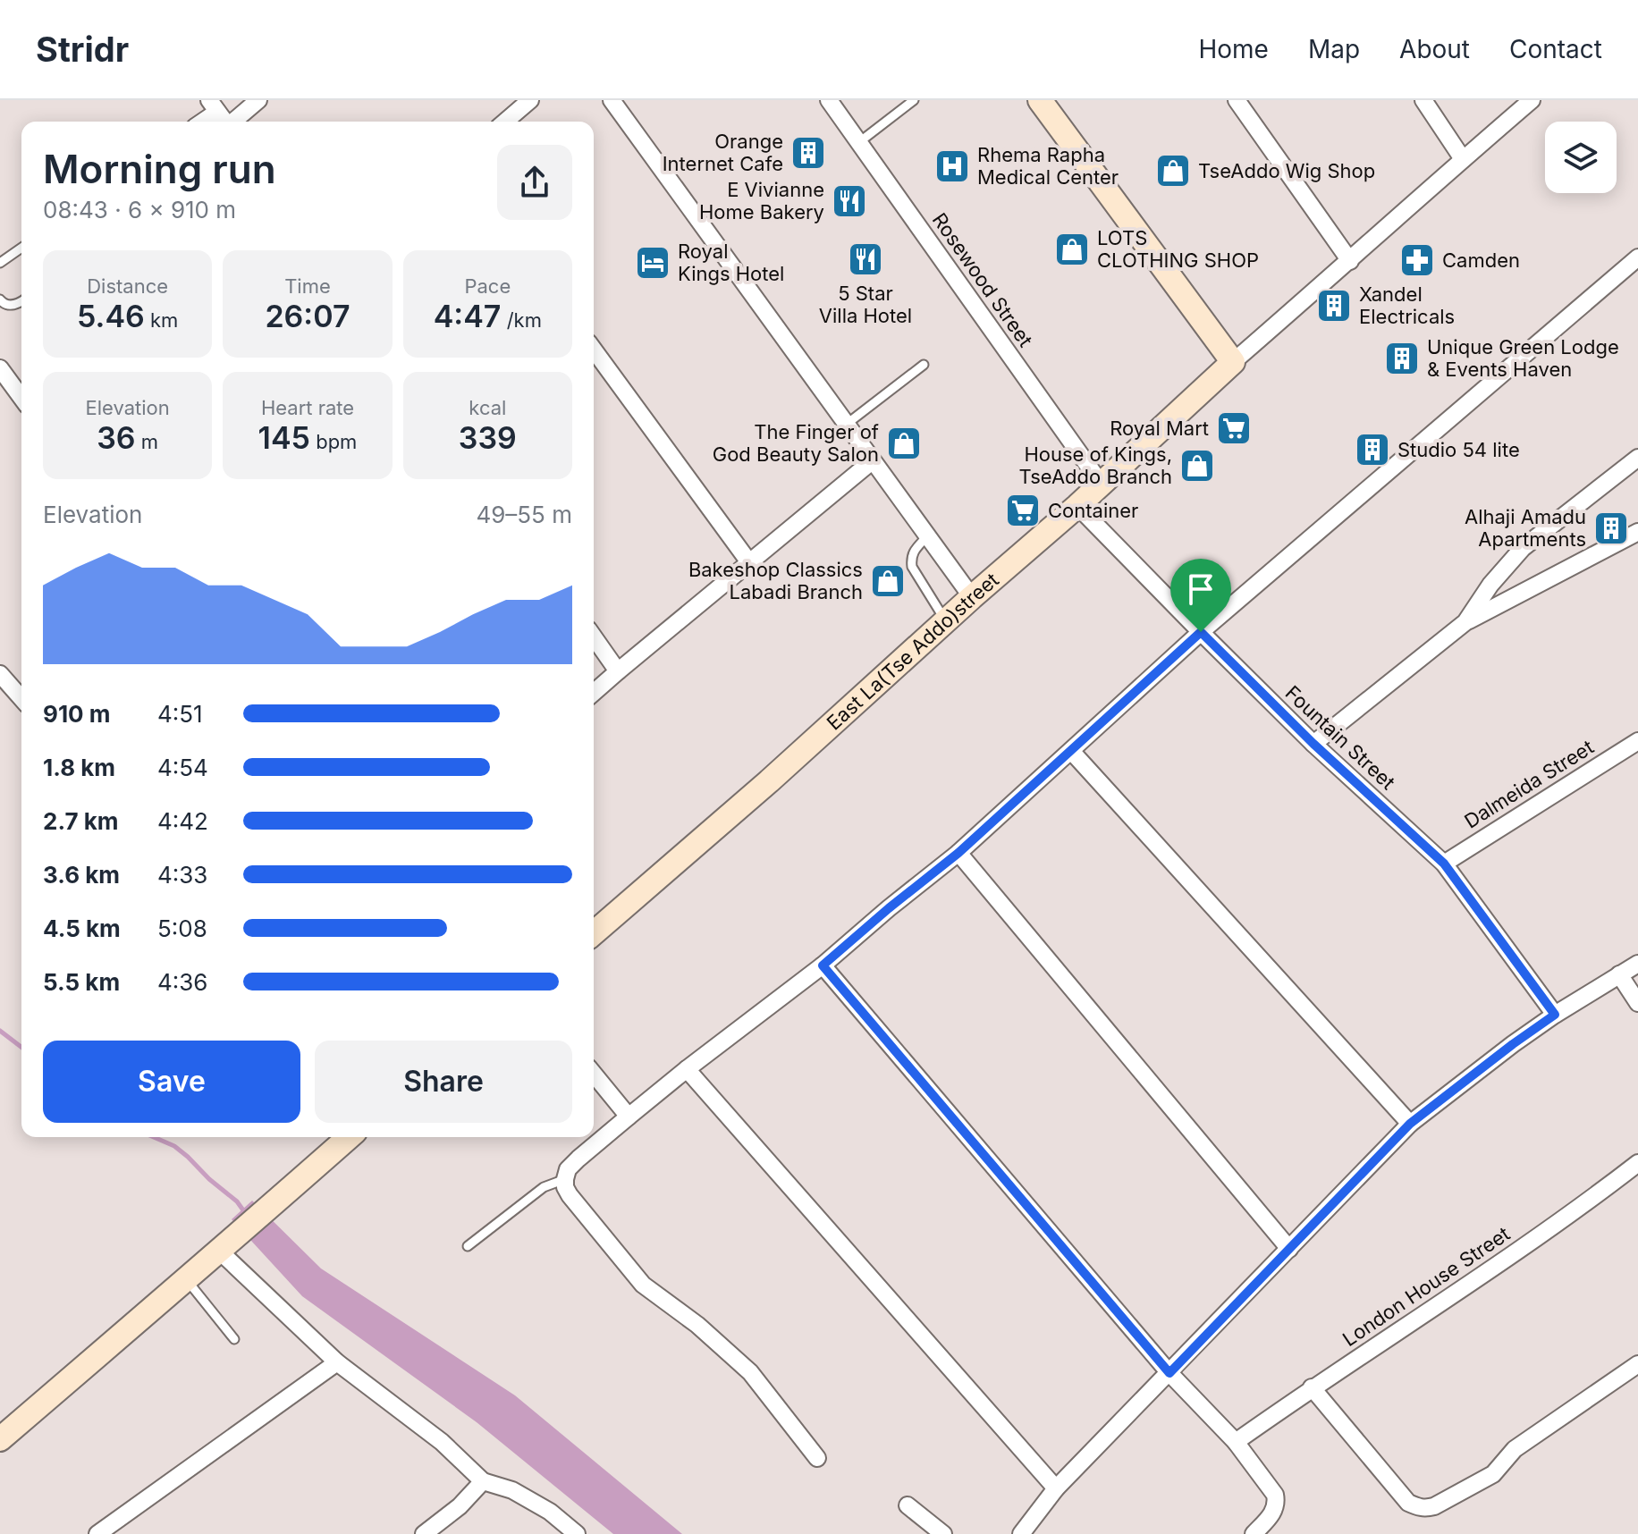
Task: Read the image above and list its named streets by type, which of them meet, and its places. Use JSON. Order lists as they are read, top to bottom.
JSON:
{
  "streets": {
    "street": [
      "Rosewood Street",
      "East La(Tse Addo)street",
      "Fountain Street",
      "Dalmeida Street",
      "London House Street"
    ]
  },
  "crossings": [
    ["Rosewood Street", "East La(Tse Addo)street"],
    ["East La(Tse Addo)street", "Fountain Street"],
    ["Fountain Street", "Dalmeida Street"]
  ],
  "places": {
    "building": [
      "Orange Internet Cafe",
      "Xandel Electricals",
      "Unique Green Lodge & Events Haven",
      "Studio 54 lite",
      "Alhaji Amadu Apartments"
    ],
    "hospital": ["Rhema Rapha Medical Center"],
    "shop": [
      "TseAddo Wig Shop",
      "LOTS CLOTHING SHOP",
      "The Finger of God Beauty Salon",
      "House of Kings, TseAddo Branch",
      "Bakeshop Classics Labadi Branch"
    ],
    "restaurant": ["E Vivianne Home Bakery", "5 Star Villa Hotel"],
    "pharmacy": ["Camden"],
    "hotel": ["Royal Kings Hotel"],
    "supermarket": ["Royal Mart", "Container"]
  },
  "page": {
    "header": "Stridr",
    "nav": [
      "Home",
      "Map",
      "About",
      "Contact"
    ],
    "heading": ["Morning run", "08:43 · 6 × 910 m"],
    "stats": [
      ["Distance", "5.46 km"],
      ["Time", "26:07"],
      ["Pace", "4:47 /km"],
      ["Elevation", "36 m"],
      ["Heart rate", "145 bpm"],
      ["kcal", "339"]
    ],
    "chart": ["Elevation", "49–55 m"],
    "list": [
      {
        "name": "910 m",
        "note": "4:51"
      },
      {
        "name": "1.8 km",
        "note": "4:54"
      },
      {
        "name": "2.7 km",
        "note": "4:42"
      },
      {
        "name": "3.6 km",
        "note": "4:33"
      },
      {
        "name": "4.5 km",
        "note": "5:08"
      },
      {
        "name": "5.5 km",
        "note": "4:36"
      }
    ],
    "buttons": ["Save", "Share"]
  }
}
